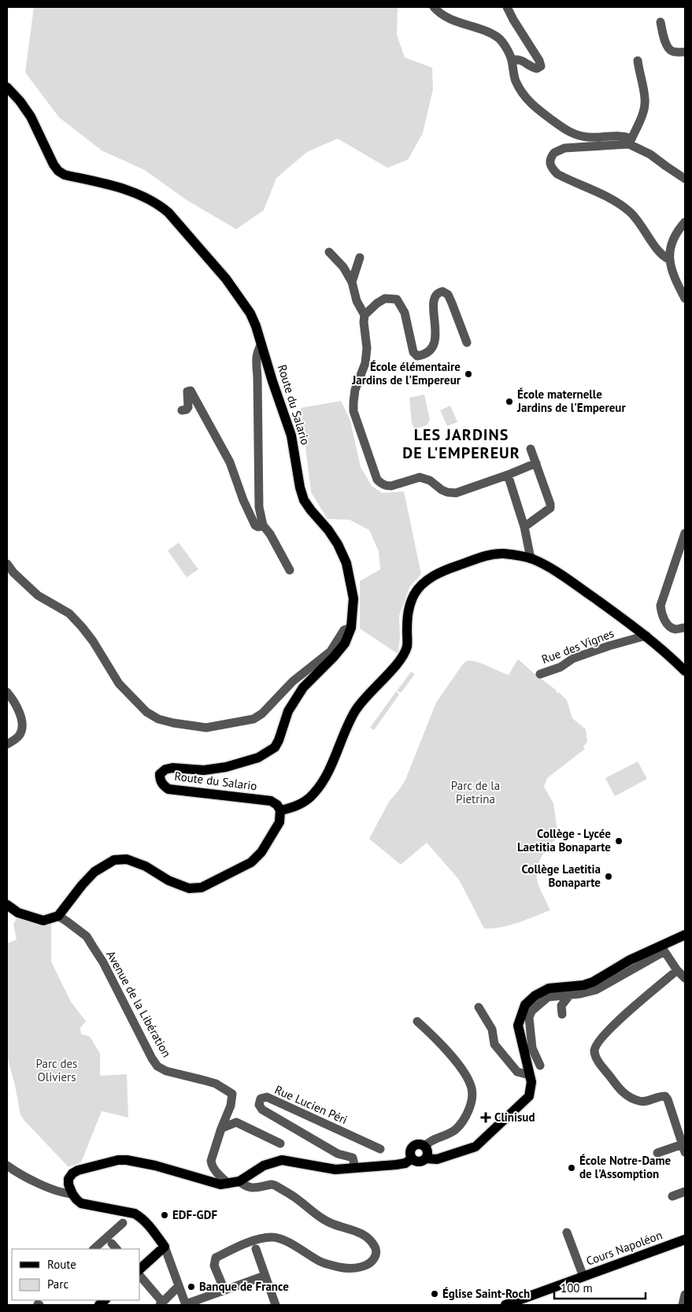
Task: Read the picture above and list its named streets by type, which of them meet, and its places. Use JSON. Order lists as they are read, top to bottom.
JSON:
{
  "streets": {
    "main road": ["Route du Salario", "Cours Napoléon"],
    "street": ["Rue des Vignes", "Avenue de la Libération", "Rue Lucien Péri"]
  },
  "districts": ["LES JARDINS DE L'EMPEREUR"],
  "parks": ["Parc de la Pietrina", "Parc des Oliviers"],
  "places": {
    "other": [
      "École élémentaire Jardins de l'Empereur",
      "École maternelle Jardins de l'Empereur",
      "Collège - Lycée Laetitia Bonaparte",
      "Collège Laetitia Bonaparte",
      "École Notre-Dame de l'Assomption",
      "EDF-GDF",
      "Banque de France",
      "Église Saint-Roch"
    ],
    "health": ["Clinisud"]
  },
  "legend": ["Route", "Parc"],
  "scale_bar": "100 m"
}
